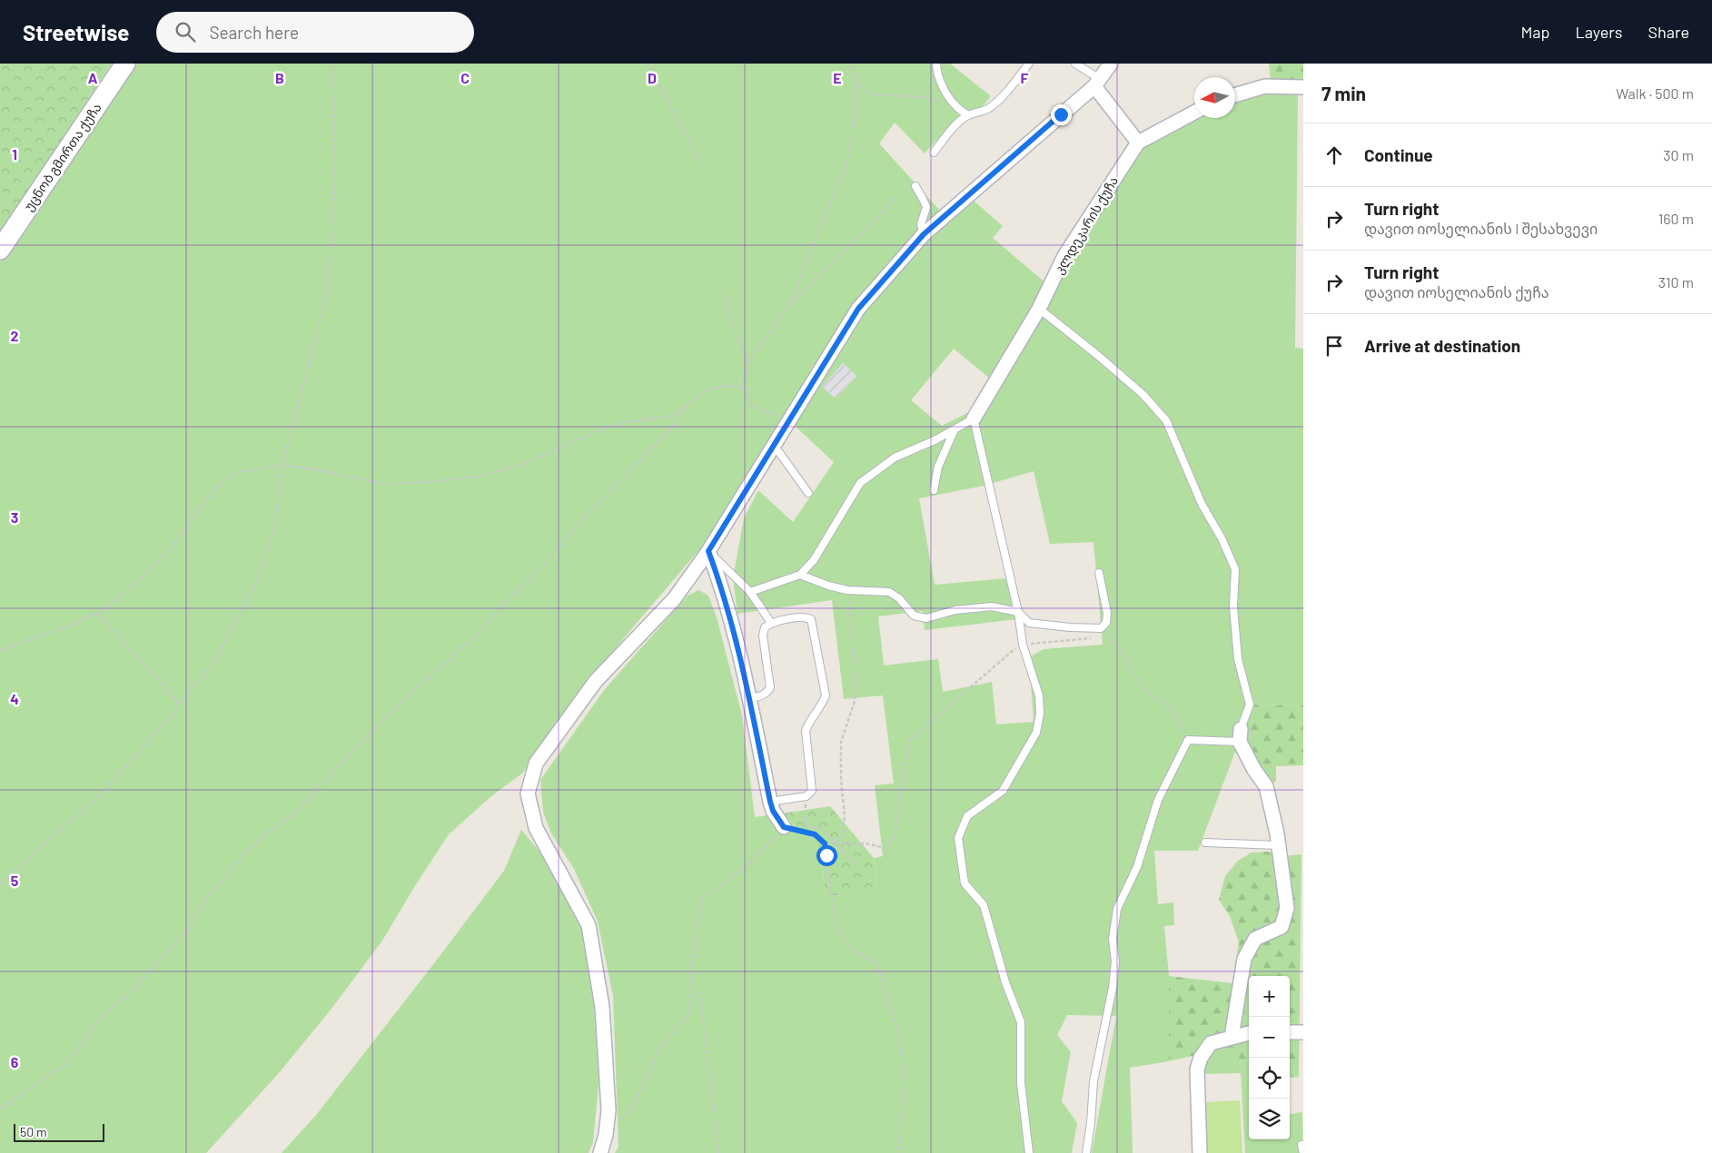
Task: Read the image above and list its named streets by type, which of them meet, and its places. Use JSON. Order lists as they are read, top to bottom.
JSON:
{
  "streets": {
    "main road": ["უცნობ გმირთა ქუჩა"],
    "street": ["კლდეკარის ქუჩა"]
  },
  "scale_bar": "50 m",
  "north": "left",
  "page": {
    "header": "Streetwise",
    "search": "Search here",
    "nav": ["Map", "Layers", "Share"],
    "heading": ["7 min", "Walk · 500 m"],
    "list": [
      ["Continue", "30 m"],
      ["Turn right", "დავით იოსელიანის I შესახვევი", "160 m"],
      ["Turn right", "დავით იოსელიანის ქუჩა", "310 m"],
      "Arrive at destination"
    ],
    "map_buttons": ["+", "−"],
    "scale": "50 m"
  },
  "grid": {
    "columns": [
      "A",
      "B",
      "C",
      "D",
      "E",
      "F"
    ],
    "rows": [
      "1",
      "2",
      "3",
      "4",
      "5",
      "6"
    ]
  }
}
